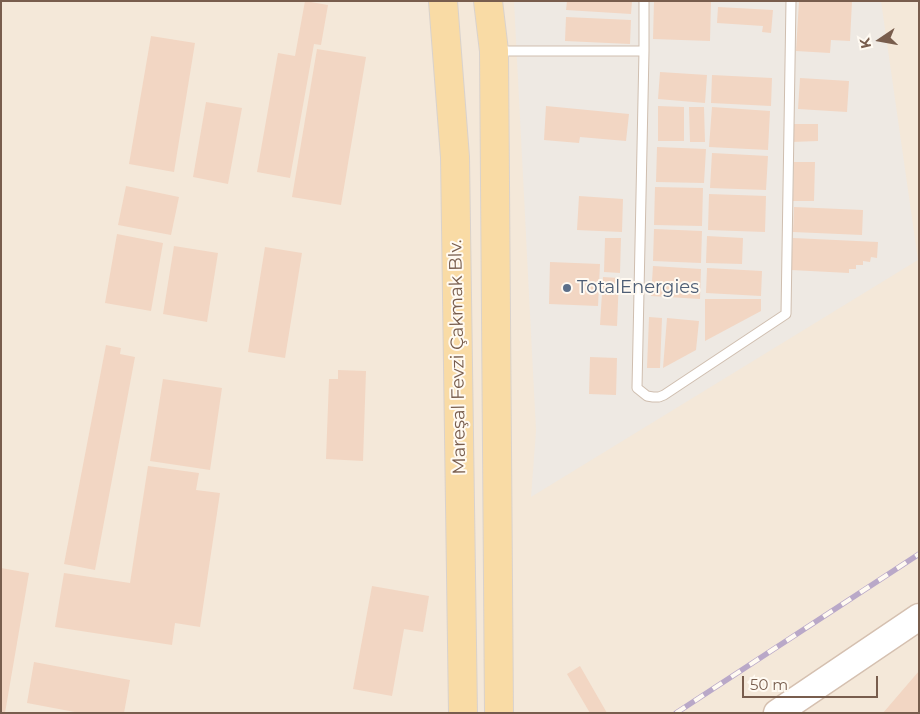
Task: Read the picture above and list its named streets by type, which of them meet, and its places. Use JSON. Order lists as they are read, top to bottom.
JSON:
{
  "streets": {
    "main road": ["Mareşal Fevzi Çakmak Blv."]
  },
  "places": ["TotalEnergies"],
  "scale_bar": "50 m",
  "north": "left"
}
